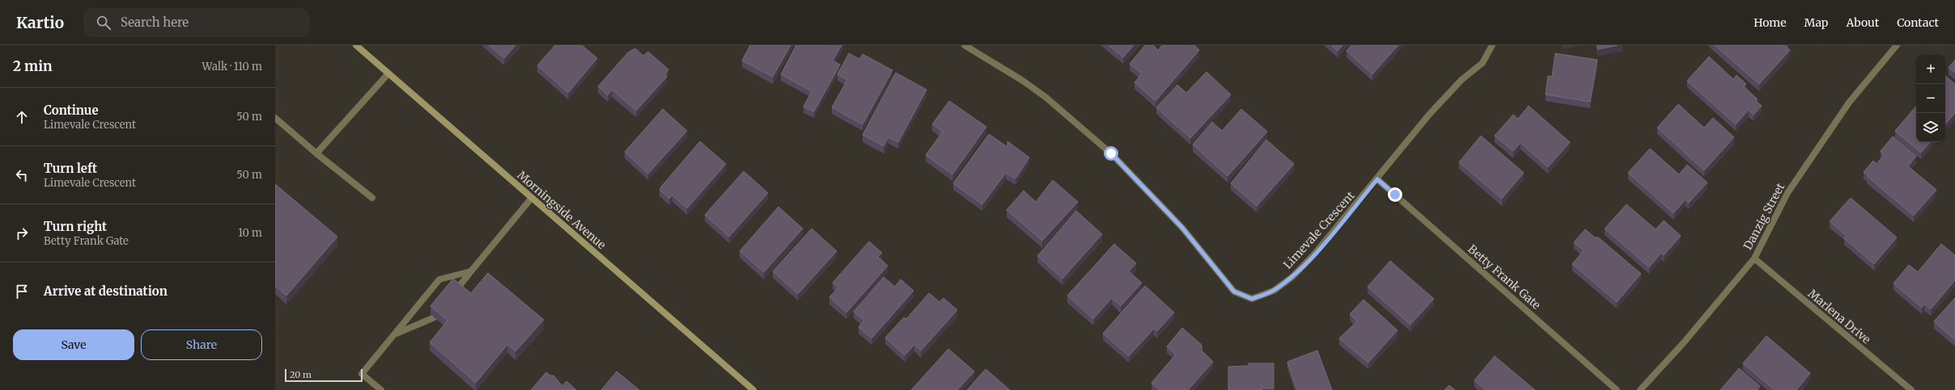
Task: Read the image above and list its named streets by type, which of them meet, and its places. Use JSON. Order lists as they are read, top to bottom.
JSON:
{
  "streets": {
    "main road": ["Morningside Avenue"],
    "street": [
      "Danzig Street",
      "Limevale Crescent",
      "Betty Frank Gate",
      "Marlena Drive"
    ]
  },
  "crossings": [
    ["Danzig Street", "Marlena Drive"],
    ["Limevale Crescent", "Betty Frank Gate"]
  ],
  "scale_bar": "20 m",
  "page": {
    "header": "Kartio",
    "search": "Search here",
    "nav": [
      "Home",
      "Map",
      "About",
      "Contact"
    ],
    "heading": ["2 min", "Walk · 110 m"],
    "map_buttons": ["+", "−"],
    "list": [
      ["Continue", "Limevale Crescent", "50 m"],
      ["Turn left", "Limevale Crescent", "50 m"],
      ["Turn right", "Betty Frank Gate", "10 m"],
      "Arrive at destination"
    ],
    "buttons": ["Save", "Share"],
    "scale": "20 m"
  }
}
